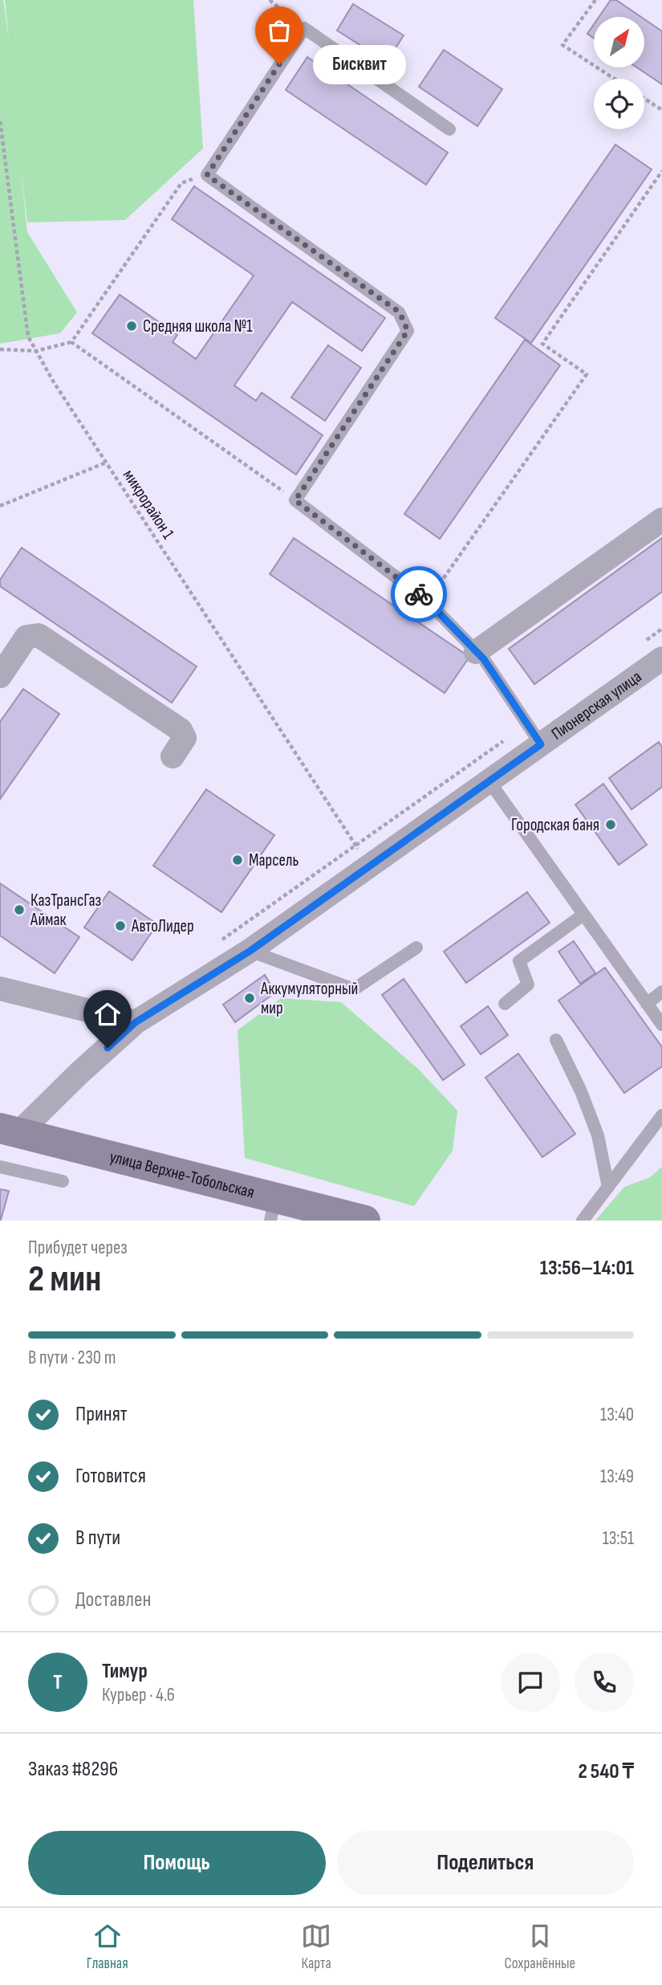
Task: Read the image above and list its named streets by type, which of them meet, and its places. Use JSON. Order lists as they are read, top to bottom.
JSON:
{
  "streets": {
    "street": ["Пионерская улица", "улица Верхне-Тобольская"],
    "path": ["микрорайон 1"]
  },
  "crossings": [
    ["микрорайон 1", "Пионерская улица"],
    ["Пионерская улица", "улица Верхне-Тобольская"]
  ],
  "places": [
    "Бисквит",
    "Средняя школа №1",
    "Городская баня",
    "Марсель",
    "КазТрансГаз Аймак",
    "АвтоЛидер",
    "Аккумуляторный мир"
  ],
  "north": "top right",
  "page": {
    "bubble": "Бисквит",
    "heading": ["2 мин", "Прибудет через", "13:56–14:01"],
    "panel": [
      "Тимур",
      "Курьер · 4.6",
      "Заказ #8296",
      "2 540 ₸"
    ],
    "bar": "В пути · 230 m",
    "list": [
      ["Принят", "13:40"],
      ["Готовится", "13:49"],
      ["В пути", "13:51"],
      "Доставлен"
    ],
    "round": "Т",
    "buttons": ["Помощь", "Поделиться"],
    "tabs": ["Главная", "Карта", "Сохранённые"]
  }
}
